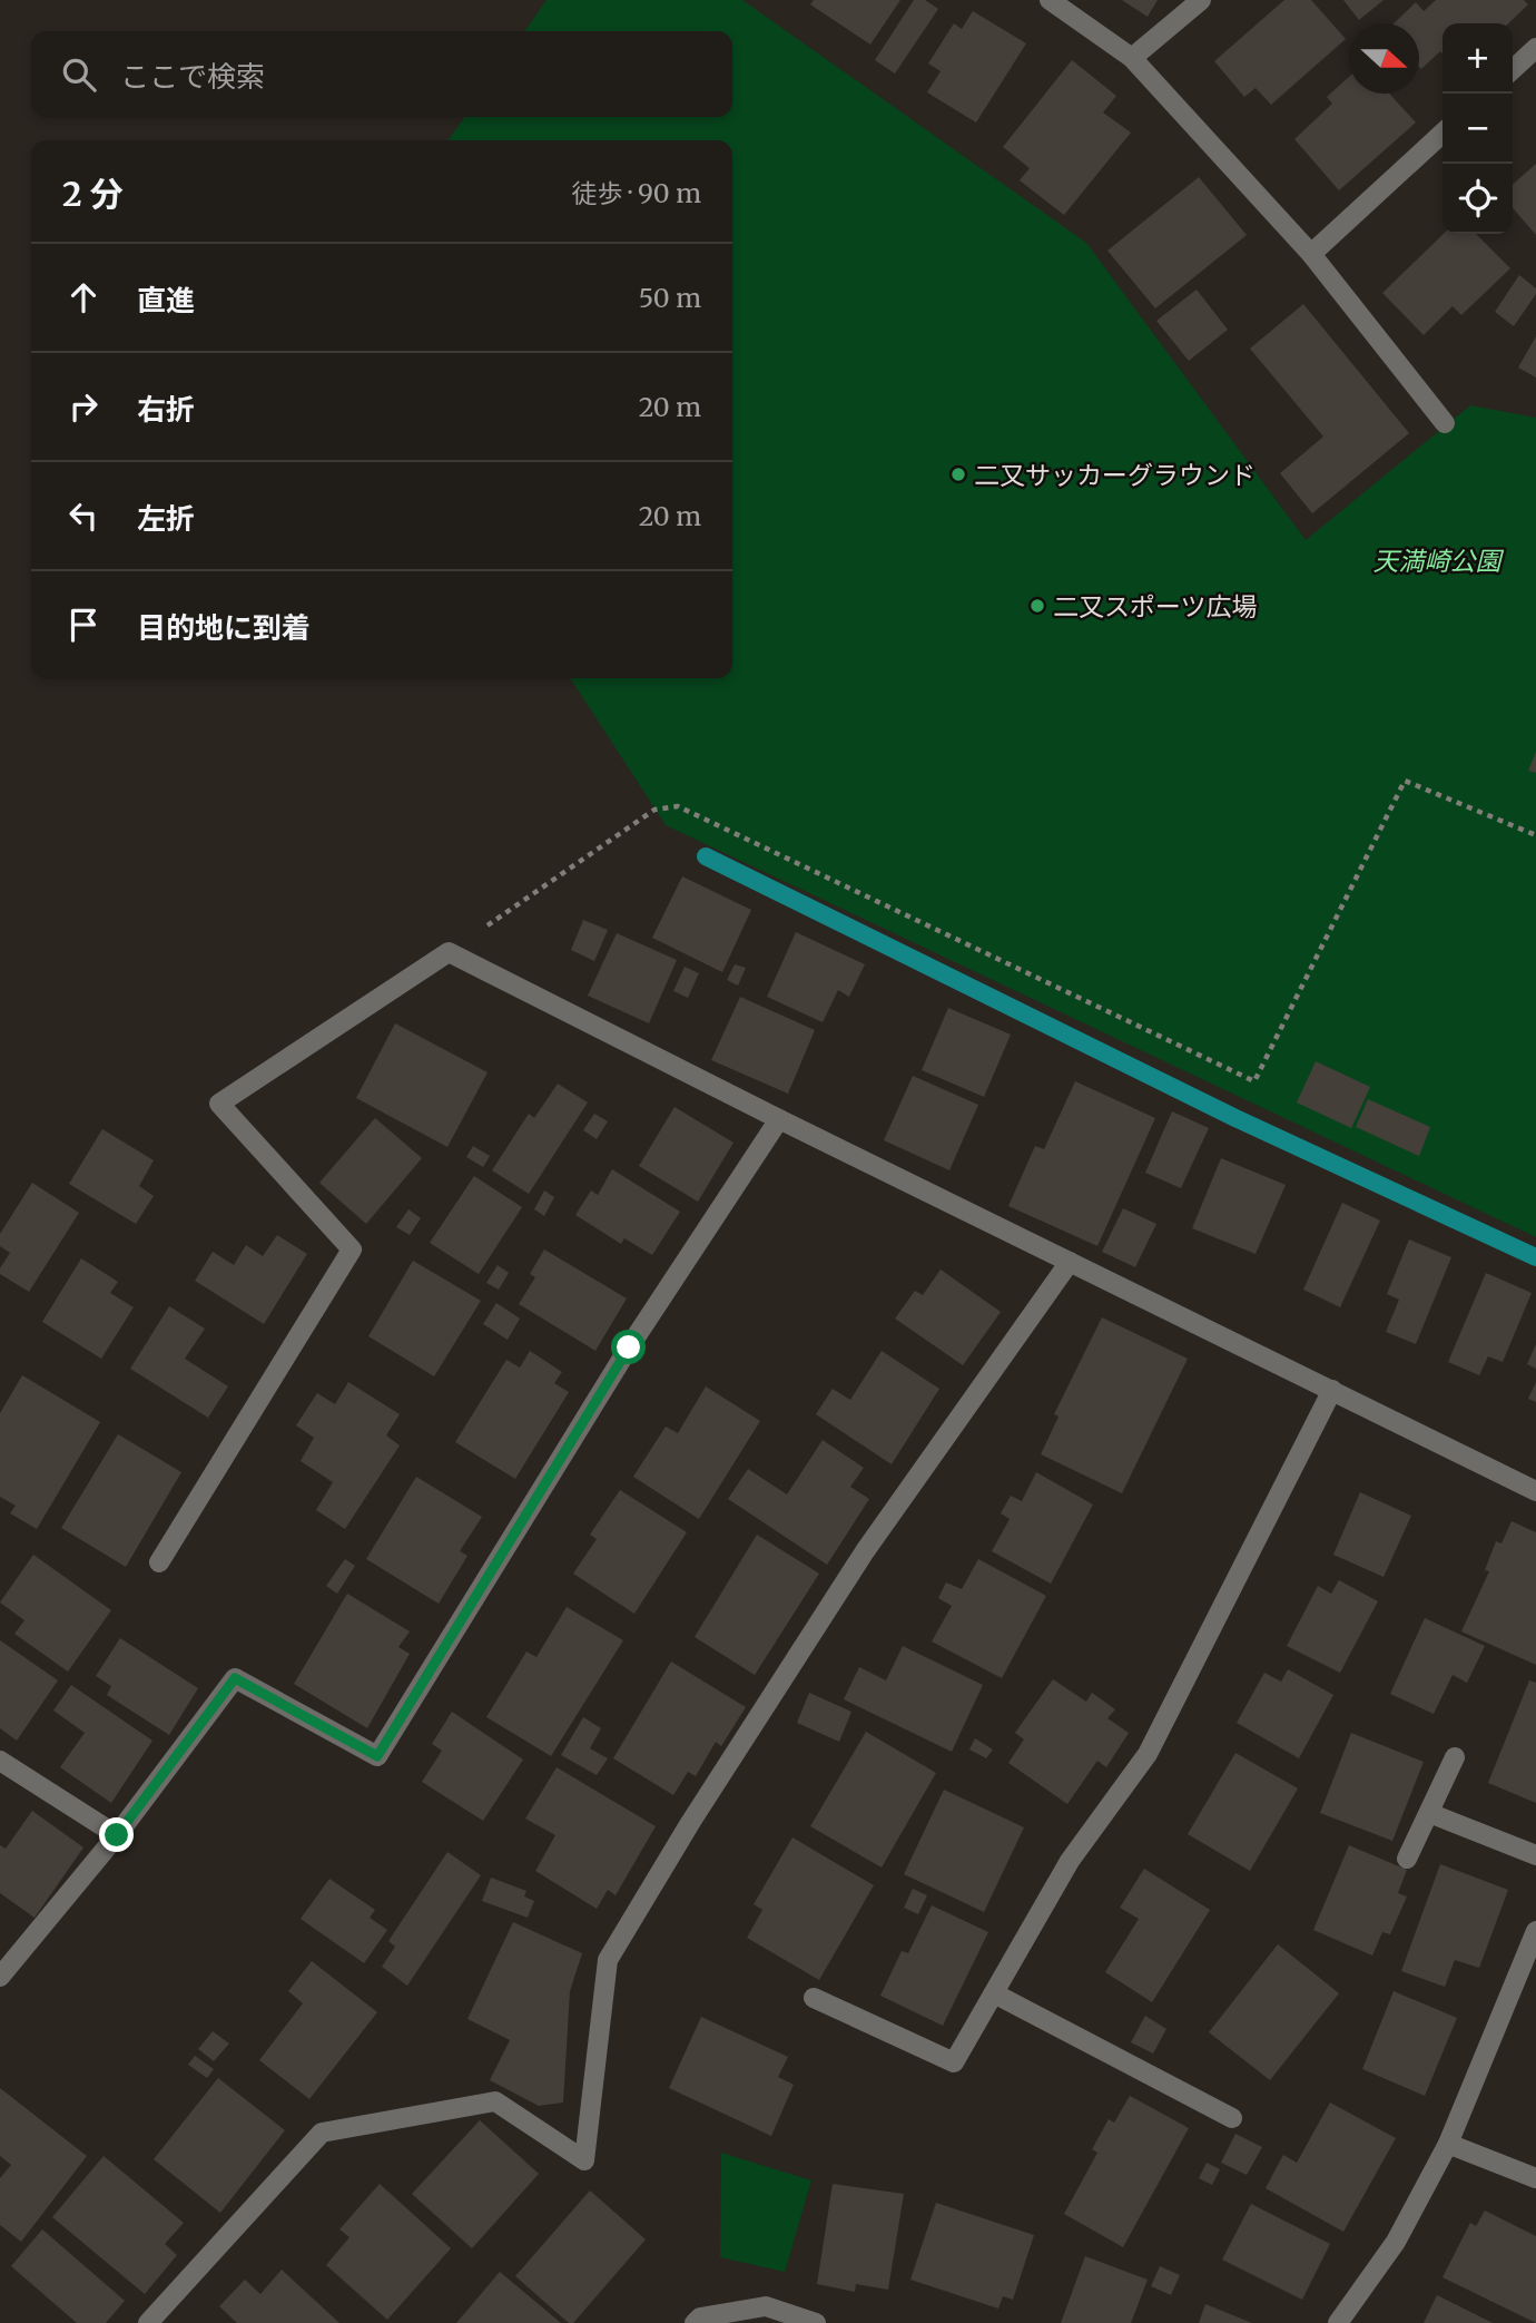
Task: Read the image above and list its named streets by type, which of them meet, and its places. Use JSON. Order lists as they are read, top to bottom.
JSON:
{
  "parks": ["天満崎公園"],
  "places": ["二又サッカーグラウンド", "二又スポーツ広場"],
  "north": "right",
  "page": {
    "map_buttons": ["+", "−"],
    "search": "ここで検索",
    "heading": ["2 分", "徒歩 · 90 m"],
    "list": [
      ["直進", "50 m"],
      ["右折", "20 m"],
      ["左折", "20 m"],
      "目的地に到着"
    ]
  }
}
